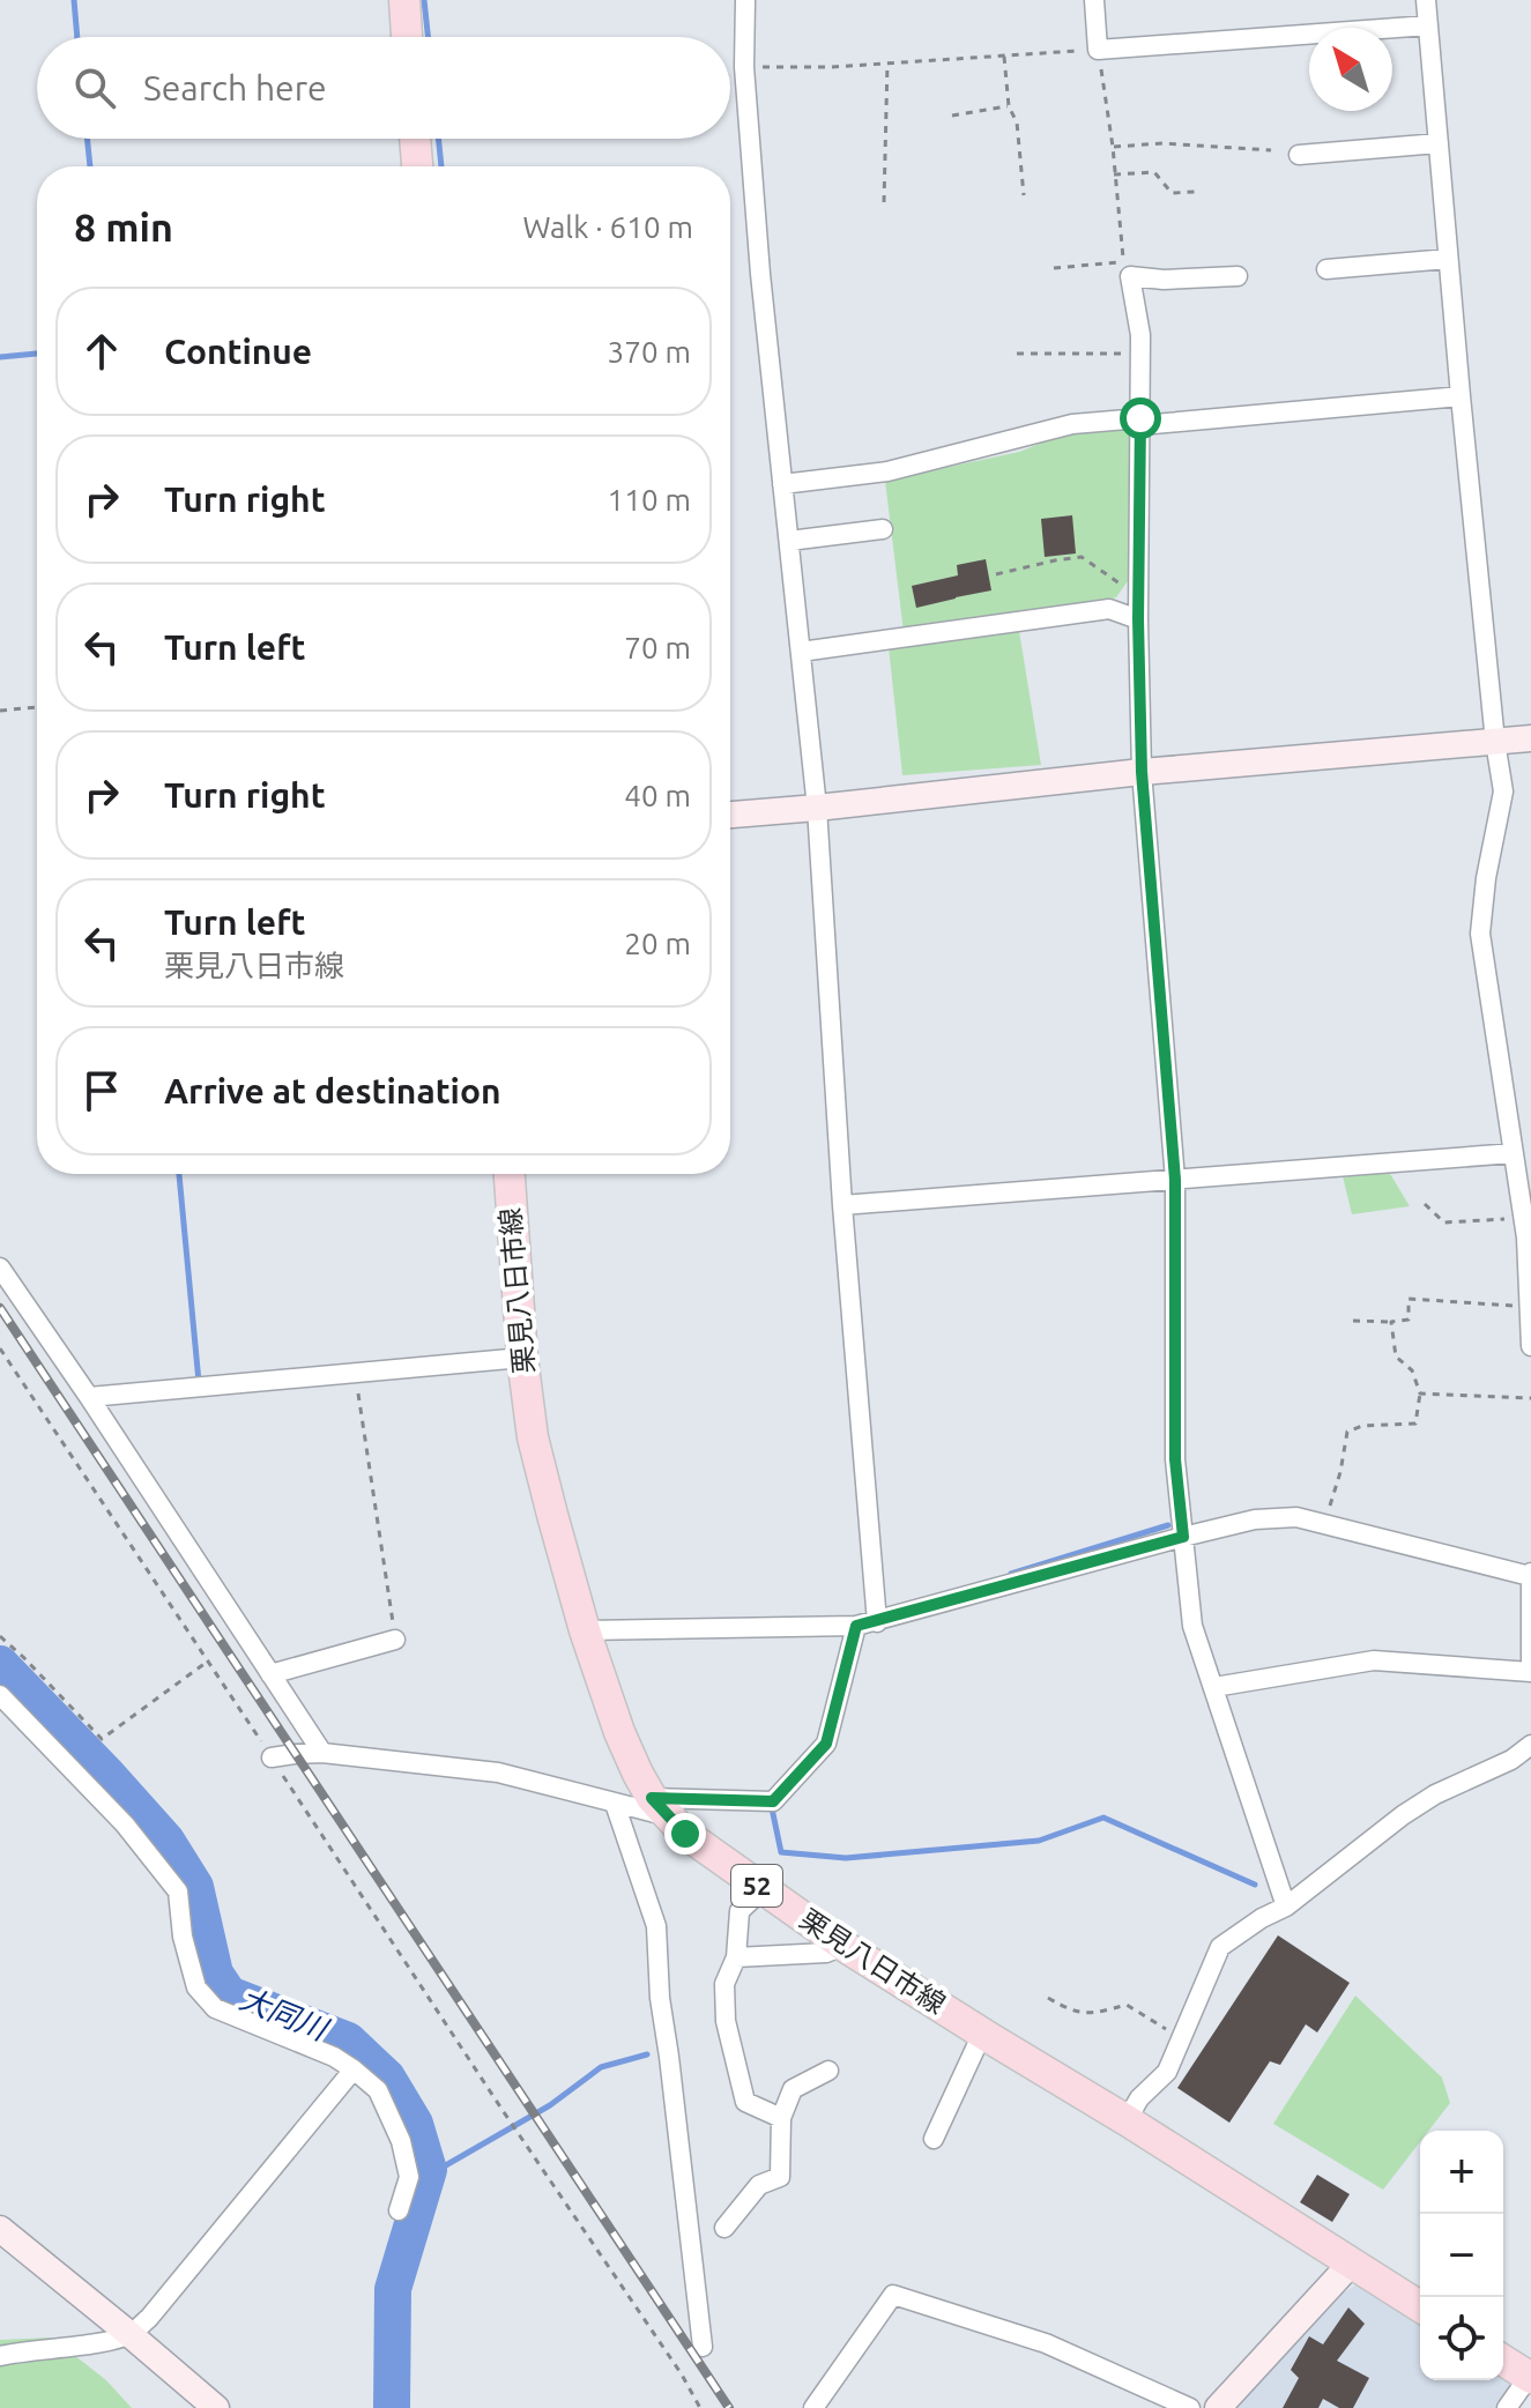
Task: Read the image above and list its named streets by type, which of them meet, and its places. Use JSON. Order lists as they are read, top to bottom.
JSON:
{
  "streets": {
    "main road": ["栗見八日市線", "52"]
  },
  "water": ["大同川"],
  "north": "top left",
  "page": {
    "search": "Search here",
    "heading": ["8 min", "Walk · 610 m"],
    "list": [
      ["Continue", "370 m"],
      ["Turn right", "110 m"],
      ["Turn left", "70 m"],
      ["Turn right", "40 m"],
      ["Turn left", "栗見八日市線", "20 m"],
      "Arrive at destination"
    ],
    "map_buttons": ["+", "−"]
  }
}
